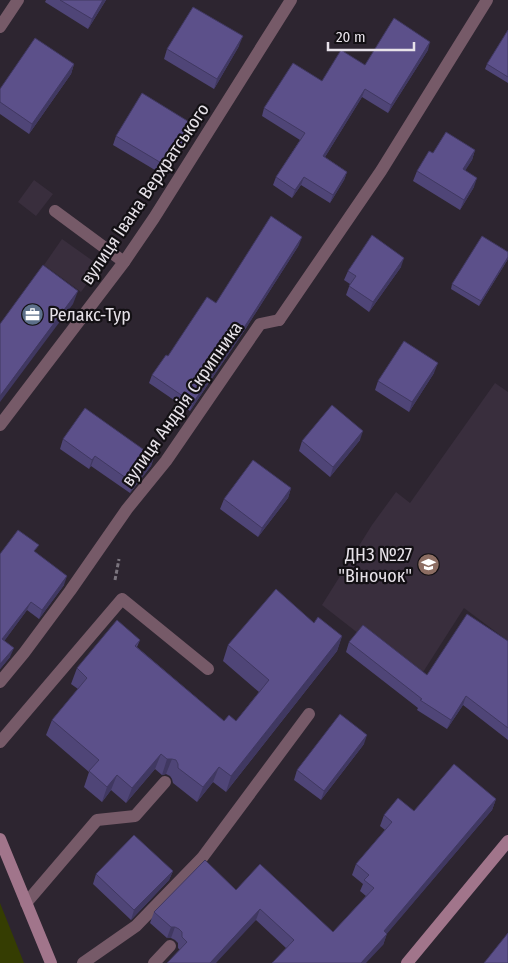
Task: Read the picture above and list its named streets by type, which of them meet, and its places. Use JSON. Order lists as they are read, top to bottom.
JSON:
{
  "streets": {
    "street": ["вулиця Івана Верхратського", "вулиця Андрія Скрипника"]
  },
  "places": {
    "office": ["Релакс-Тур"],
    "school or university": ["ДНЗ №27 \"Віночок\""]
  },
  "scale_bar": "20 m"
}
